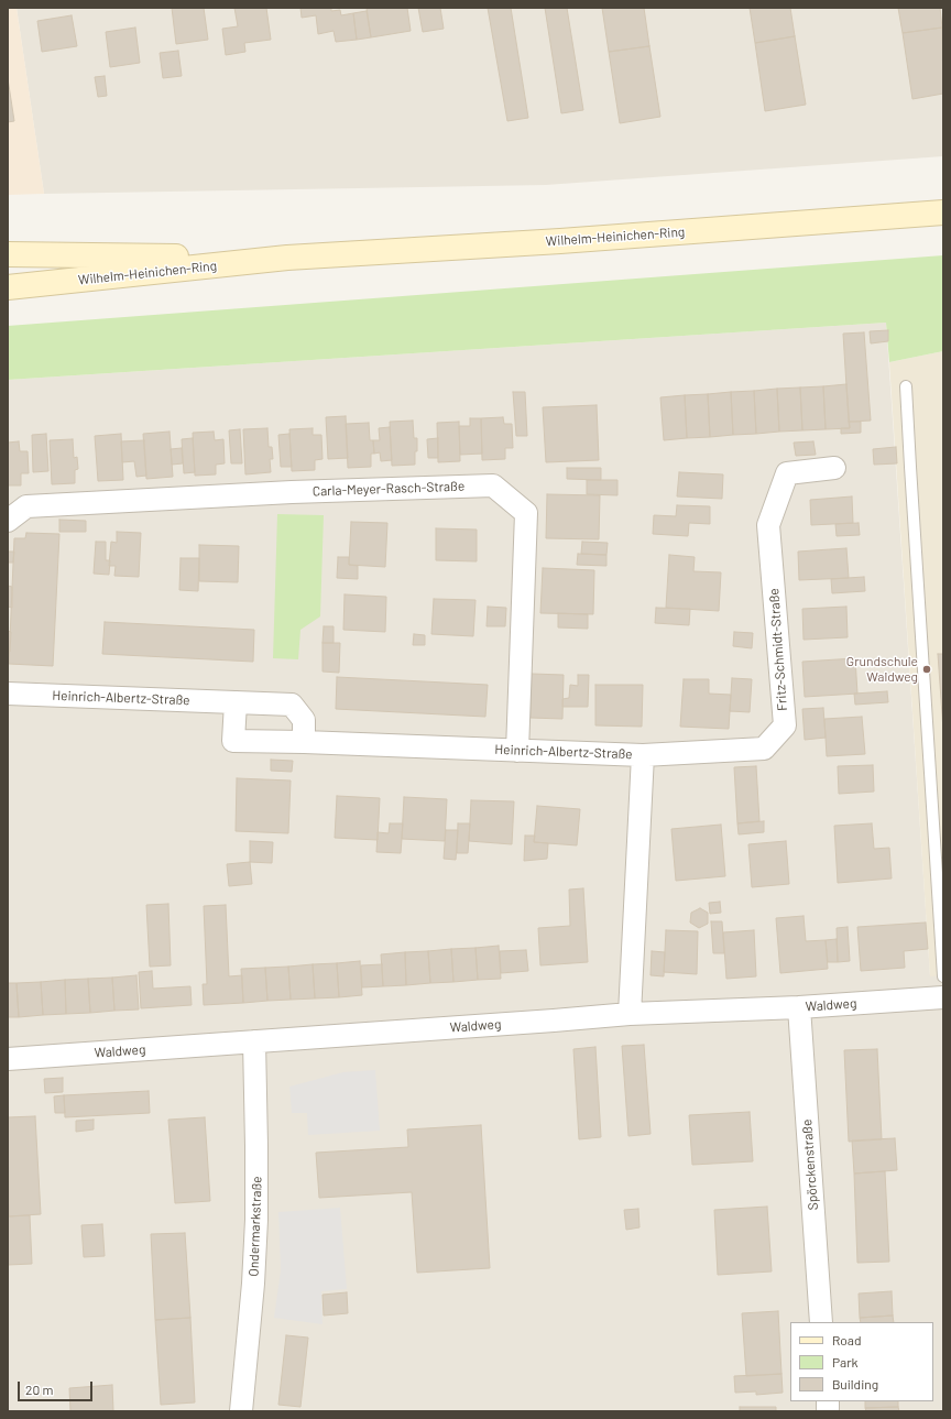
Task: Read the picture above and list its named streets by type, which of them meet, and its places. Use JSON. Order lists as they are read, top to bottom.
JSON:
{
  "streets": {
    "main road": ["Wilhelm-Heinichen-Ring"],
    "street": [
      "Carla-Meyer-Rasch-Straße",
      "Fritz-Schmidt-Straße",
      "Heinrich-Albertz-Straße",
      "Waldweg",
      "Spörckenstraße",
      "Ondermarkstraße"
    ]
  },
  "crossings": [
    ["Carla-Meyer-Rasch-Straße", "Heinrich-Albertz-Straße"],
    ["Fritz-Schmidt-Straße", "Heinrich-Albertz-Straße"],
    ["Heinrich-Albertz-Straße", "Waldweg"],
    ["Waldweg", "Spörckenstraße"],
    ["Waldweg", "Ondermarkstraße"]
  ],
  "places": ["Grundschule Waldweg"],
  "legend": ["Road", "Park", "Building"],
  "scale_bar": "20 m"
}
